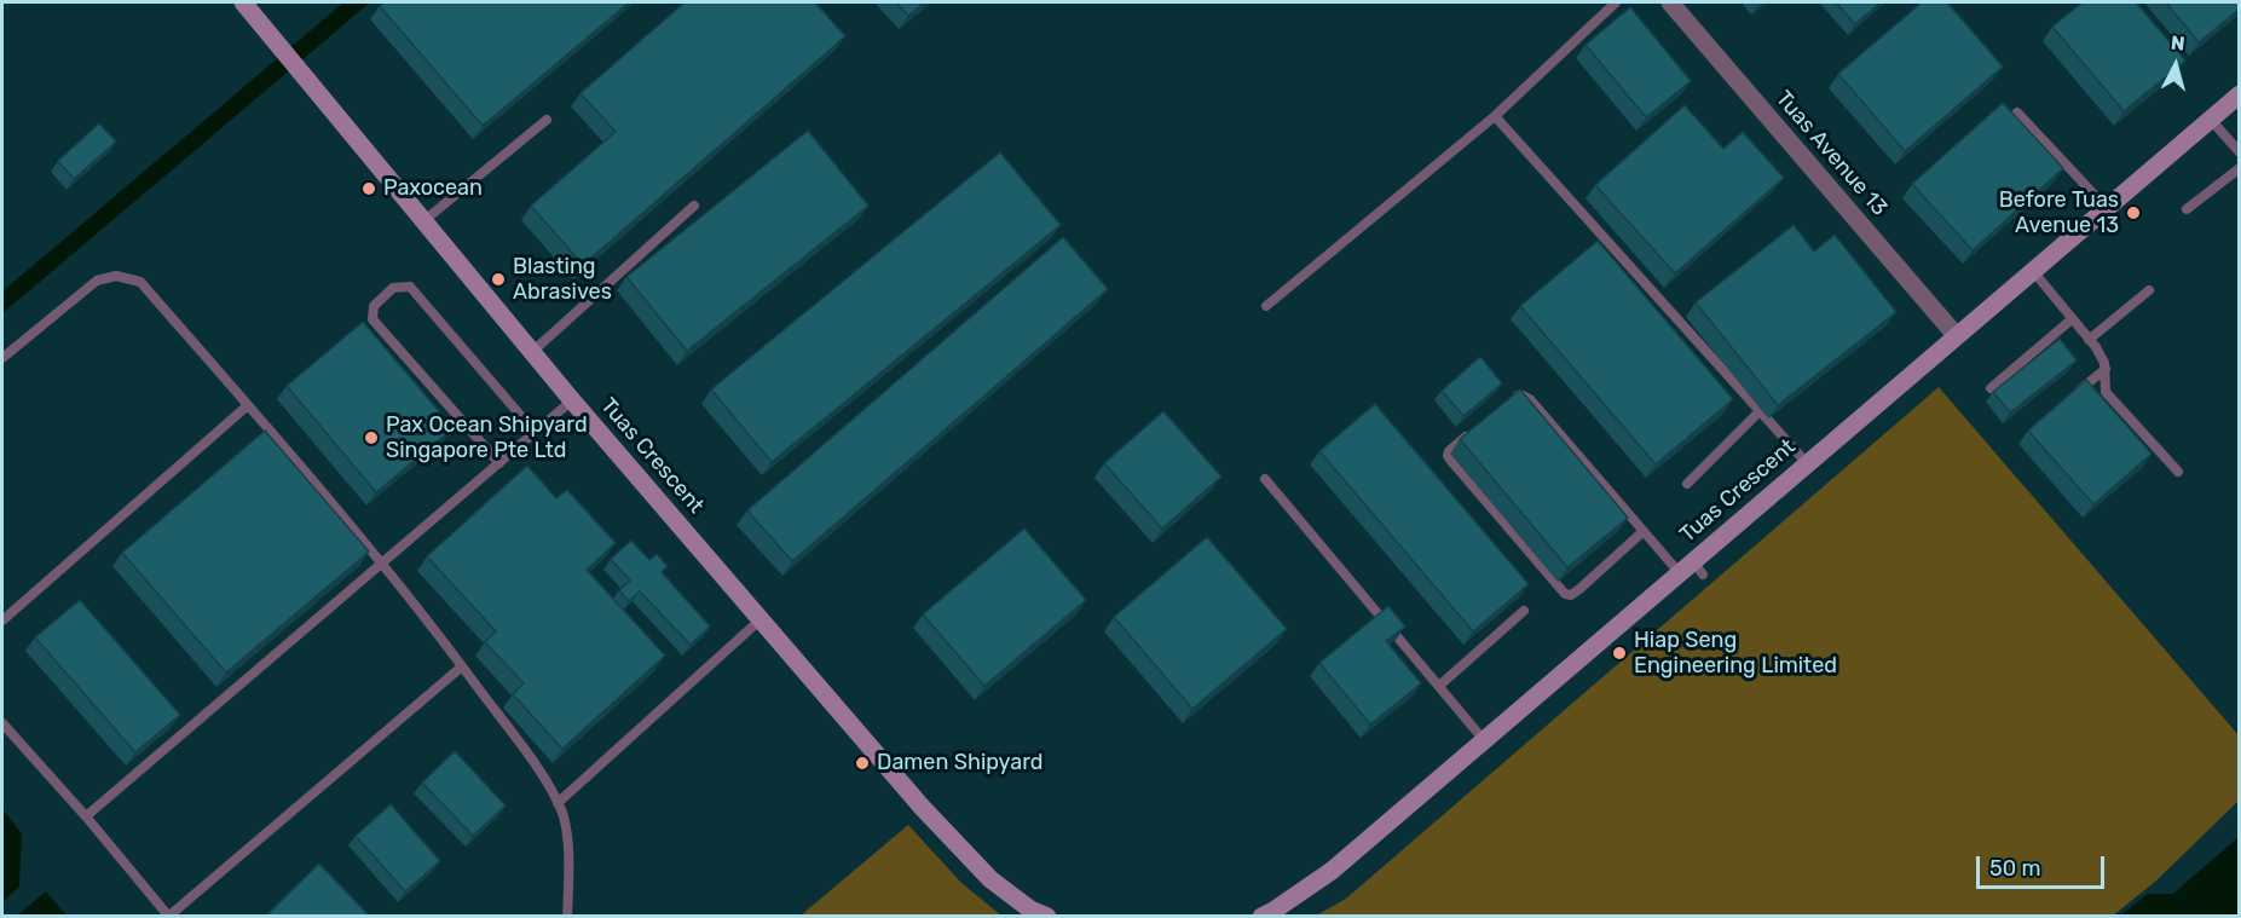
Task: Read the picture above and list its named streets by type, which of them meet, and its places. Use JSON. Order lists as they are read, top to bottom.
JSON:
{
  "streets": {
    "street": ["Tuas Avenue 13", "Tuas Crescent"]
  },
  "crossings": [
    ["Tuas Avenue 13", "Tuas Crescent"]
  ],
  "places": [
    "Paxocean",
    "Before Tuas Avenue 13",
    "Blasting Abrasives",
    "Pax Ocean Shipyard Singapore Pte Ltd",
    "Hiap Seng Engineering Limited",
    "Damen Shipyard"
  ],
  "scale_bar": "50 m",
  "north": "top"
}
